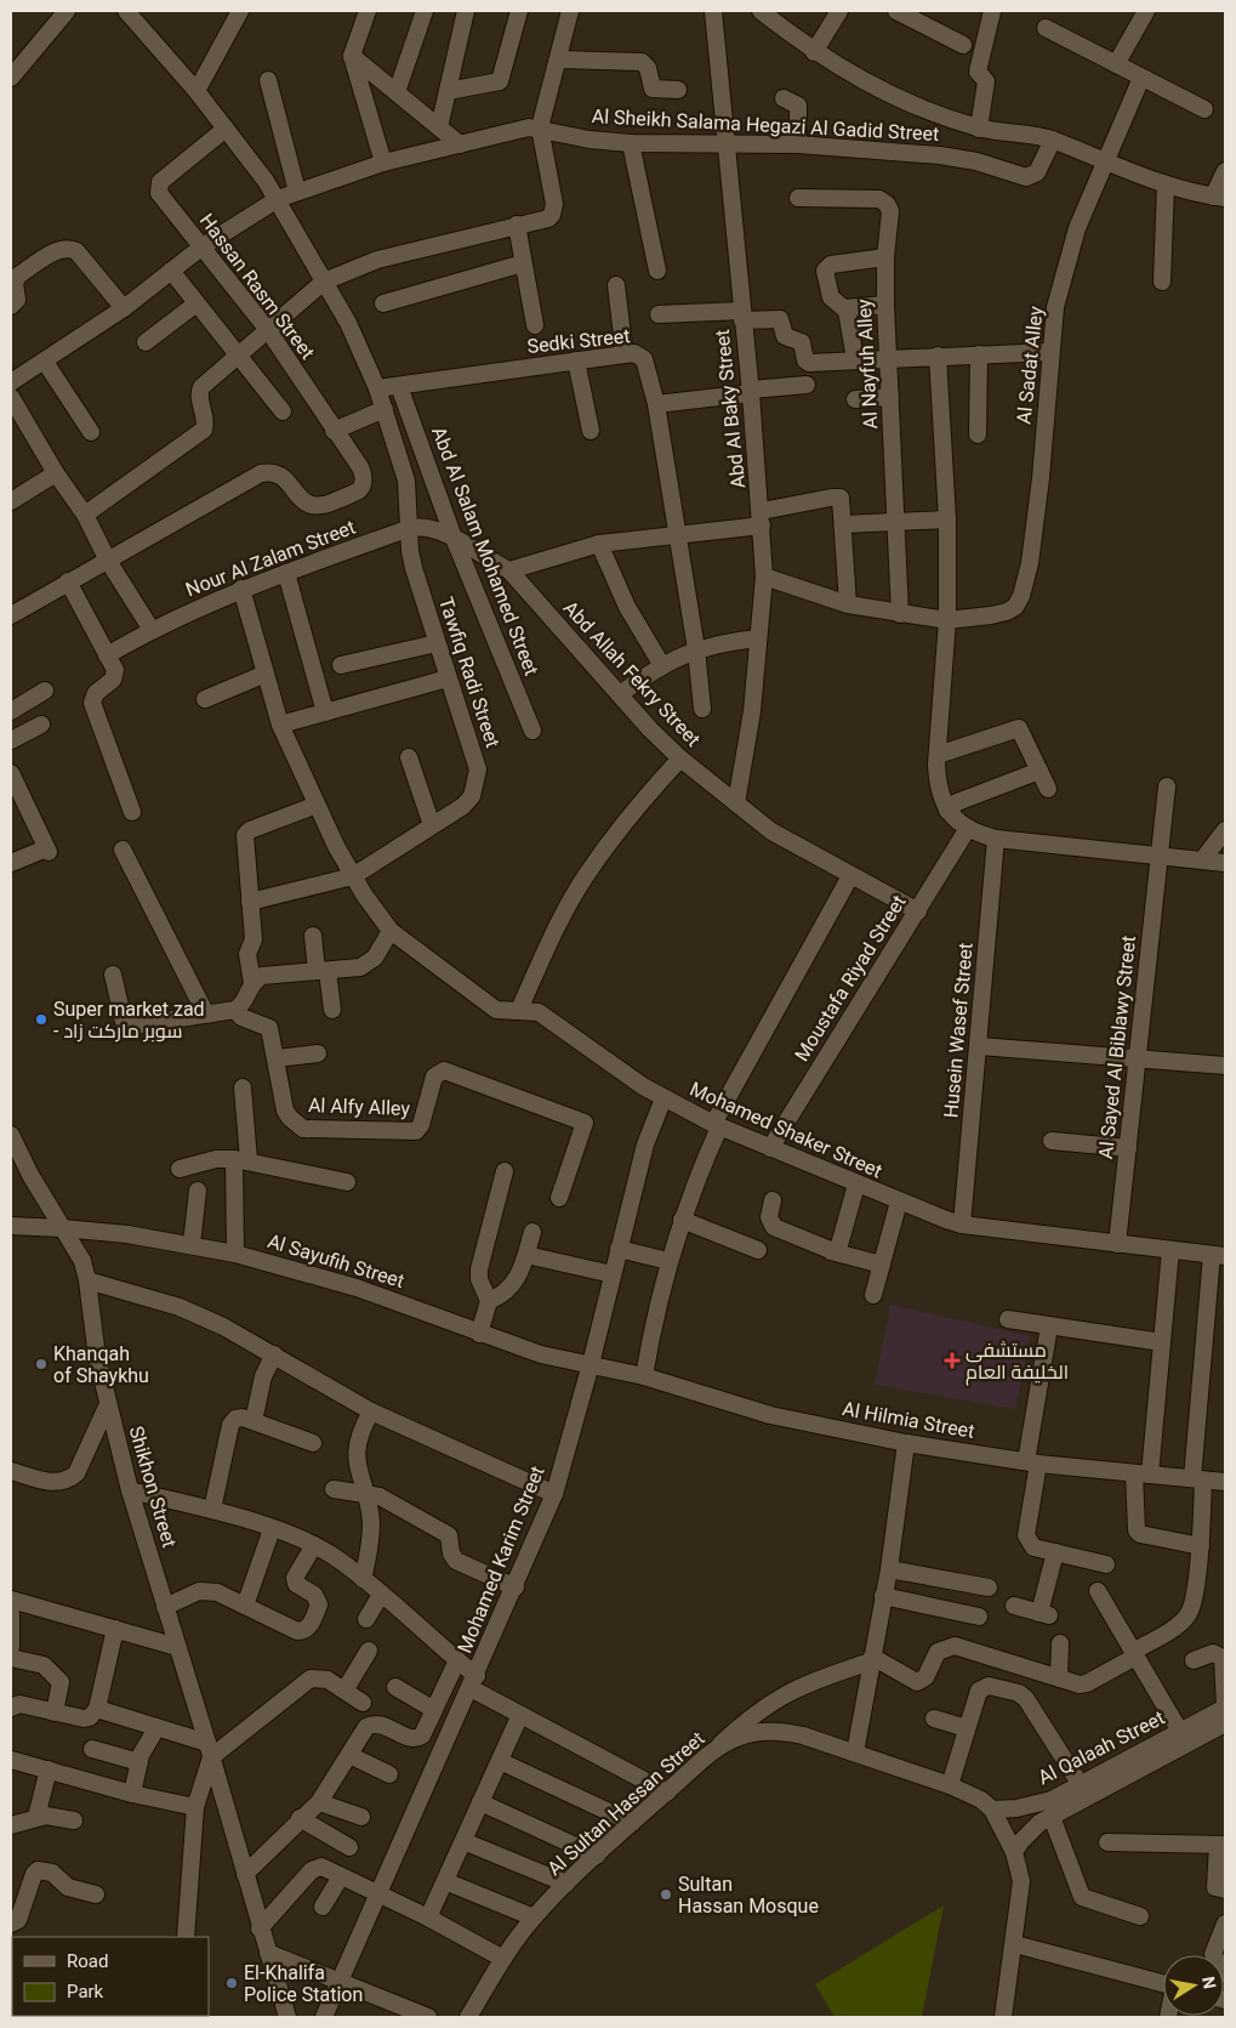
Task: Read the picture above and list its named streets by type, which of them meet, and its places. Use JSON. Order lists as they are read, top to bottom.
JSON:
{
  "streets": {
    "street": [
      "Al Sheikh Salama Hegazi Al Gadid Street",
      "Hassan Rasm Street",
      "Sedki Street",
      "Al Nayfuh Alley",
      "Al Sadat Alley",
      "Abd Al Baky Street",
      "Abd Al Salam Mohamed Street",
      "Nour Al Zalam Street",
      "Tawfiq Radi Street",
      "Abd Allah Fekry Street",
      "Moustafa Riyad Street",
      "Husein Wasef Street",
      "Al Sayed Al Biblawy Street",
      "Al Alfy Alley",
      "Mohamed Shaker Street",
      "Al Sayufih Street",
      "Al Hilmia Street",
      "Shikhon Street",
      "Mohamed Karim Street",
      "Al Qalaah Street",
      "Al Sultan Hassan Street"
    ]
  },
  "crossings": [
    ["Al Sheikh Salama Hegazi Al Gadid Street", "Hassan Rasm Street"],
    ["Al Sheikh Salama Hegazi Al Gadid Street", "Abd Al Baky Street"],
    ["Al Sheikh Salama Hegazi Al Gadid Street", "Tawfiq Radi Street"],
    ["Hassan Rasm Street", "Tawfiq Radi Street"],
    ["Sedki Street", "Abd Al Salam Mohamed Street"],
    ["Sedki Street", "Tawfiq Radi Street"],
    ["Al Nayfuh Alley", "Al Sadat Alley"],
    ["Al Sadat Alley", "Abd Al Baky Street"],
    ["Abd Al Baky Street", "Abd Allah Fekry Street"],
    ["Abd Al Salam Mohamed Street", "Nour Al Zalam Street"],
    ["Nour Al Zalam Street", "Tawfiq Radi Street"],
    ["Nour Al Zalam Street", "Abd Allah Fekry Street"],
    ["Nour Al Zalam Street", "Mohamed Shaker Street"],
    ["Tawfiq Radi Street", "Mohamed Shaker Street"],
    ["Abd Allah Fekry Street", "Moustafa Riyad Street"],
    ["Moustafa Riyad Street", "Mohamed Shaker Street"],
    ["Husein Wasef Street", "Mohamed Shaker Street"],
    ["Al Sayed Al Biblawy Street", "Mohamed Shaker Street"],
    ["Mohamed Shaker Street", "Mohamed Karim Street"],
    ["Al Sayufih Street", "Al Hilmia Street"],
    ["Al Sayufih Street", "Shikhon Street"],
    ["Al Sayufih Street", "Mohamed Karim Street"],
    ["Al Hilmia Street", "Mohamed Karim Street"],
    ["Al Qalaah Street", "Al Sultan Hassan Street"]
  ],
  "places": {
    "other": [
      "Super market zad - سوبر ماركت زاد",
      "Khanqah of Shaykhu",
      "Sultan Hassan Mosque",
      "El-Khalifa Police Station"
    ],
    "health": ["مستشفى الخليفة العام"]
  },
  "legend": ["Road", "Park"],
  "north": "right"
}
